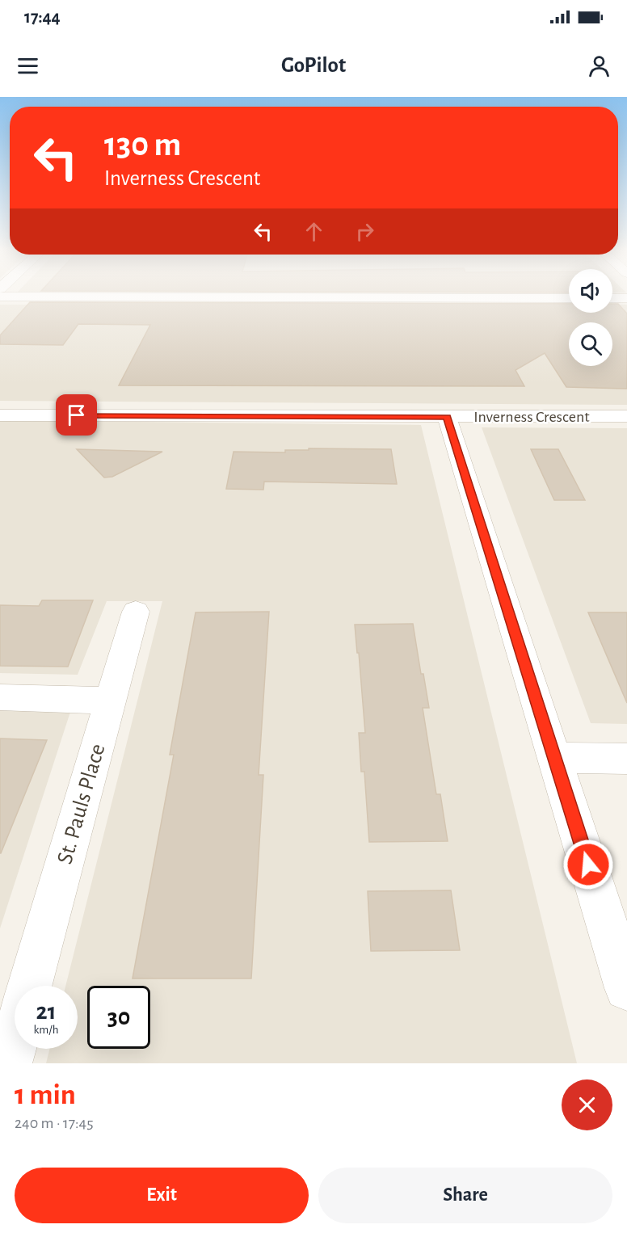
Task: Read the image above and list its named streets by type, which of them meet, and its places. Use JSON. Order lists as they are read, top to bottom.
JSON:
{
  "streets": {
    "street": ["Inverness Crescent", "St. Pauls Place"]
  },
  "page": {
    "status": "17:44",
    "header": "GoPilot",
    "turn": ["130 m", "Inverness Crescent"],
    "speed": "21 km/h",
    "limit": "30",
    "heading": ["1 min", "240 m · 17:45"],
    "buttons": ["Exit", "Share"]
  }
}
